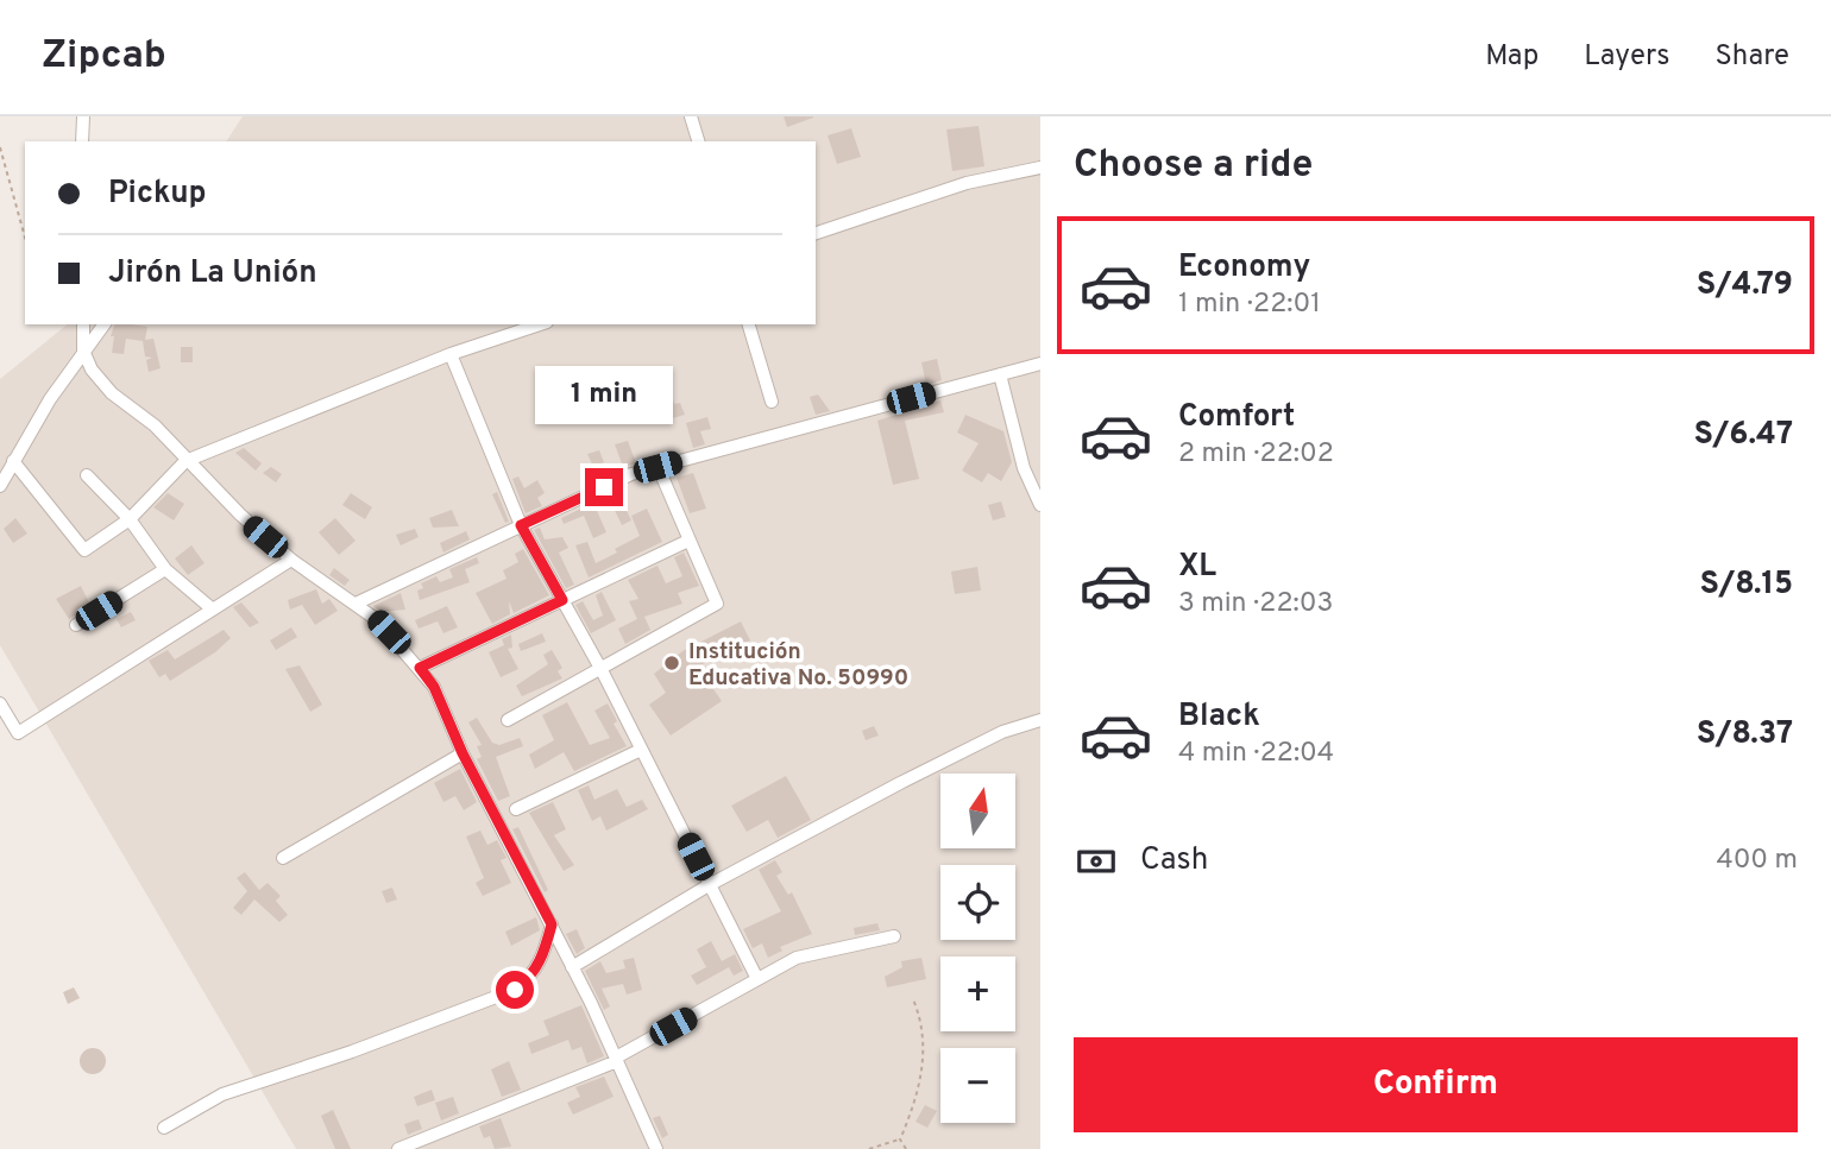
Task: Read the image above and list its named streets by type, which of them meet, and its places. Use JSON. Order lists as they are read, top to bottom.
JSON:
{
  "places": ["Institución Educativa No. 50990"],
  "north": "top",
  "page": {
    "header": "Zipcab",
    "nav": ["Map", "Layers", "Share"],
    "heading": "Choose a ride",
    "banner": ["Pickup", "Jirón La Unión"],
    "list": [
      {
        "name": "Economy",
        "note": "1 min · 22:01",
        "value": "S/4.79"
      },
      {
        "name": "Comfort",
        "note": "2 min · 22:02",
        "value": "S/6.47"
      },
      {
        "name": "XL",
        "note": "3 min · 22:03",
        "value": "S/8.15"
      },
      {
        "name": "Black",
        "note": "4 min · 22:04",
        "value": "S/8.37"
      }
    ],
    "bubble": "1 min",
    "map_buttons": ["+", "−"],
    "pay": ["Cash", "400 m"],
    "buttons": "Confirm"
  }
}
